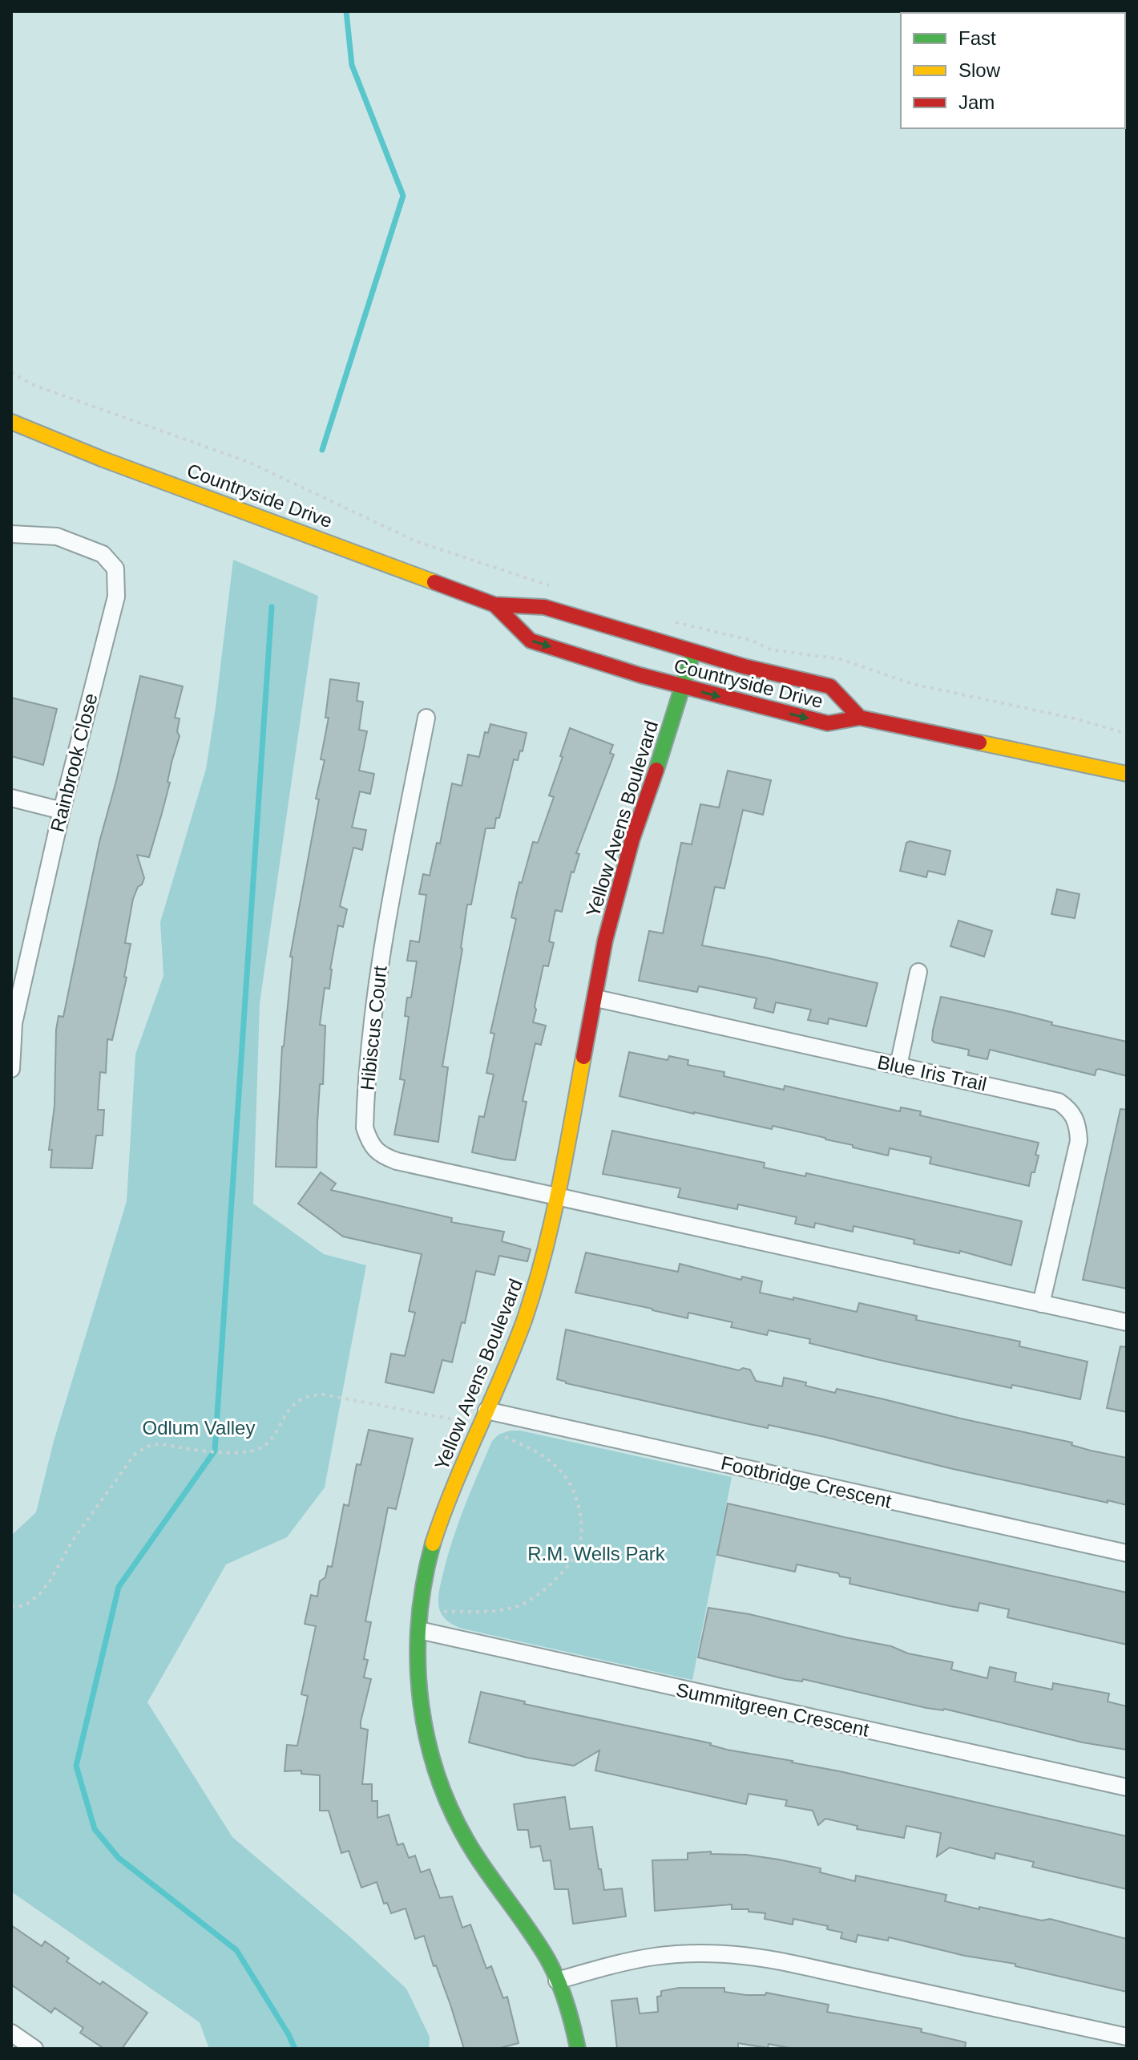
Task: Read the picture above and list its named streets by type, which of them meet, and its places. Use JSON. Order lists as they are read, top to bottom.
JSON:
{
  "streets": {
    "main road": ["Countryside Drive", "Yellow Avens Boulevard"],
    "street": [
      "Rainbrook Close",
      "Hibiscus Court",
      "Blue Iris Trail",
      "Footbridge Crescent",
      "Summitgreen Crescent"
    ]
  },
  "crossings": [
    ["Countryside Drive", "Yellow Avens Boulevard"],
    ["Yellow Avens Boulevard", "Hibiscus Court"],
    ["Yellow Avens Boulevard", "Blue Iris Trail"],
    ["Yellow Avens Boulevard", "Footbridge Crescent"],
    ["Yellow Avens Boulevard", "Summitgreen Crescent"]
  ],
  "parks": ["Odlum Valley", "R.M. Wells Park"],
  "legend": ["Fast", "Slow", "Jam"]
}
